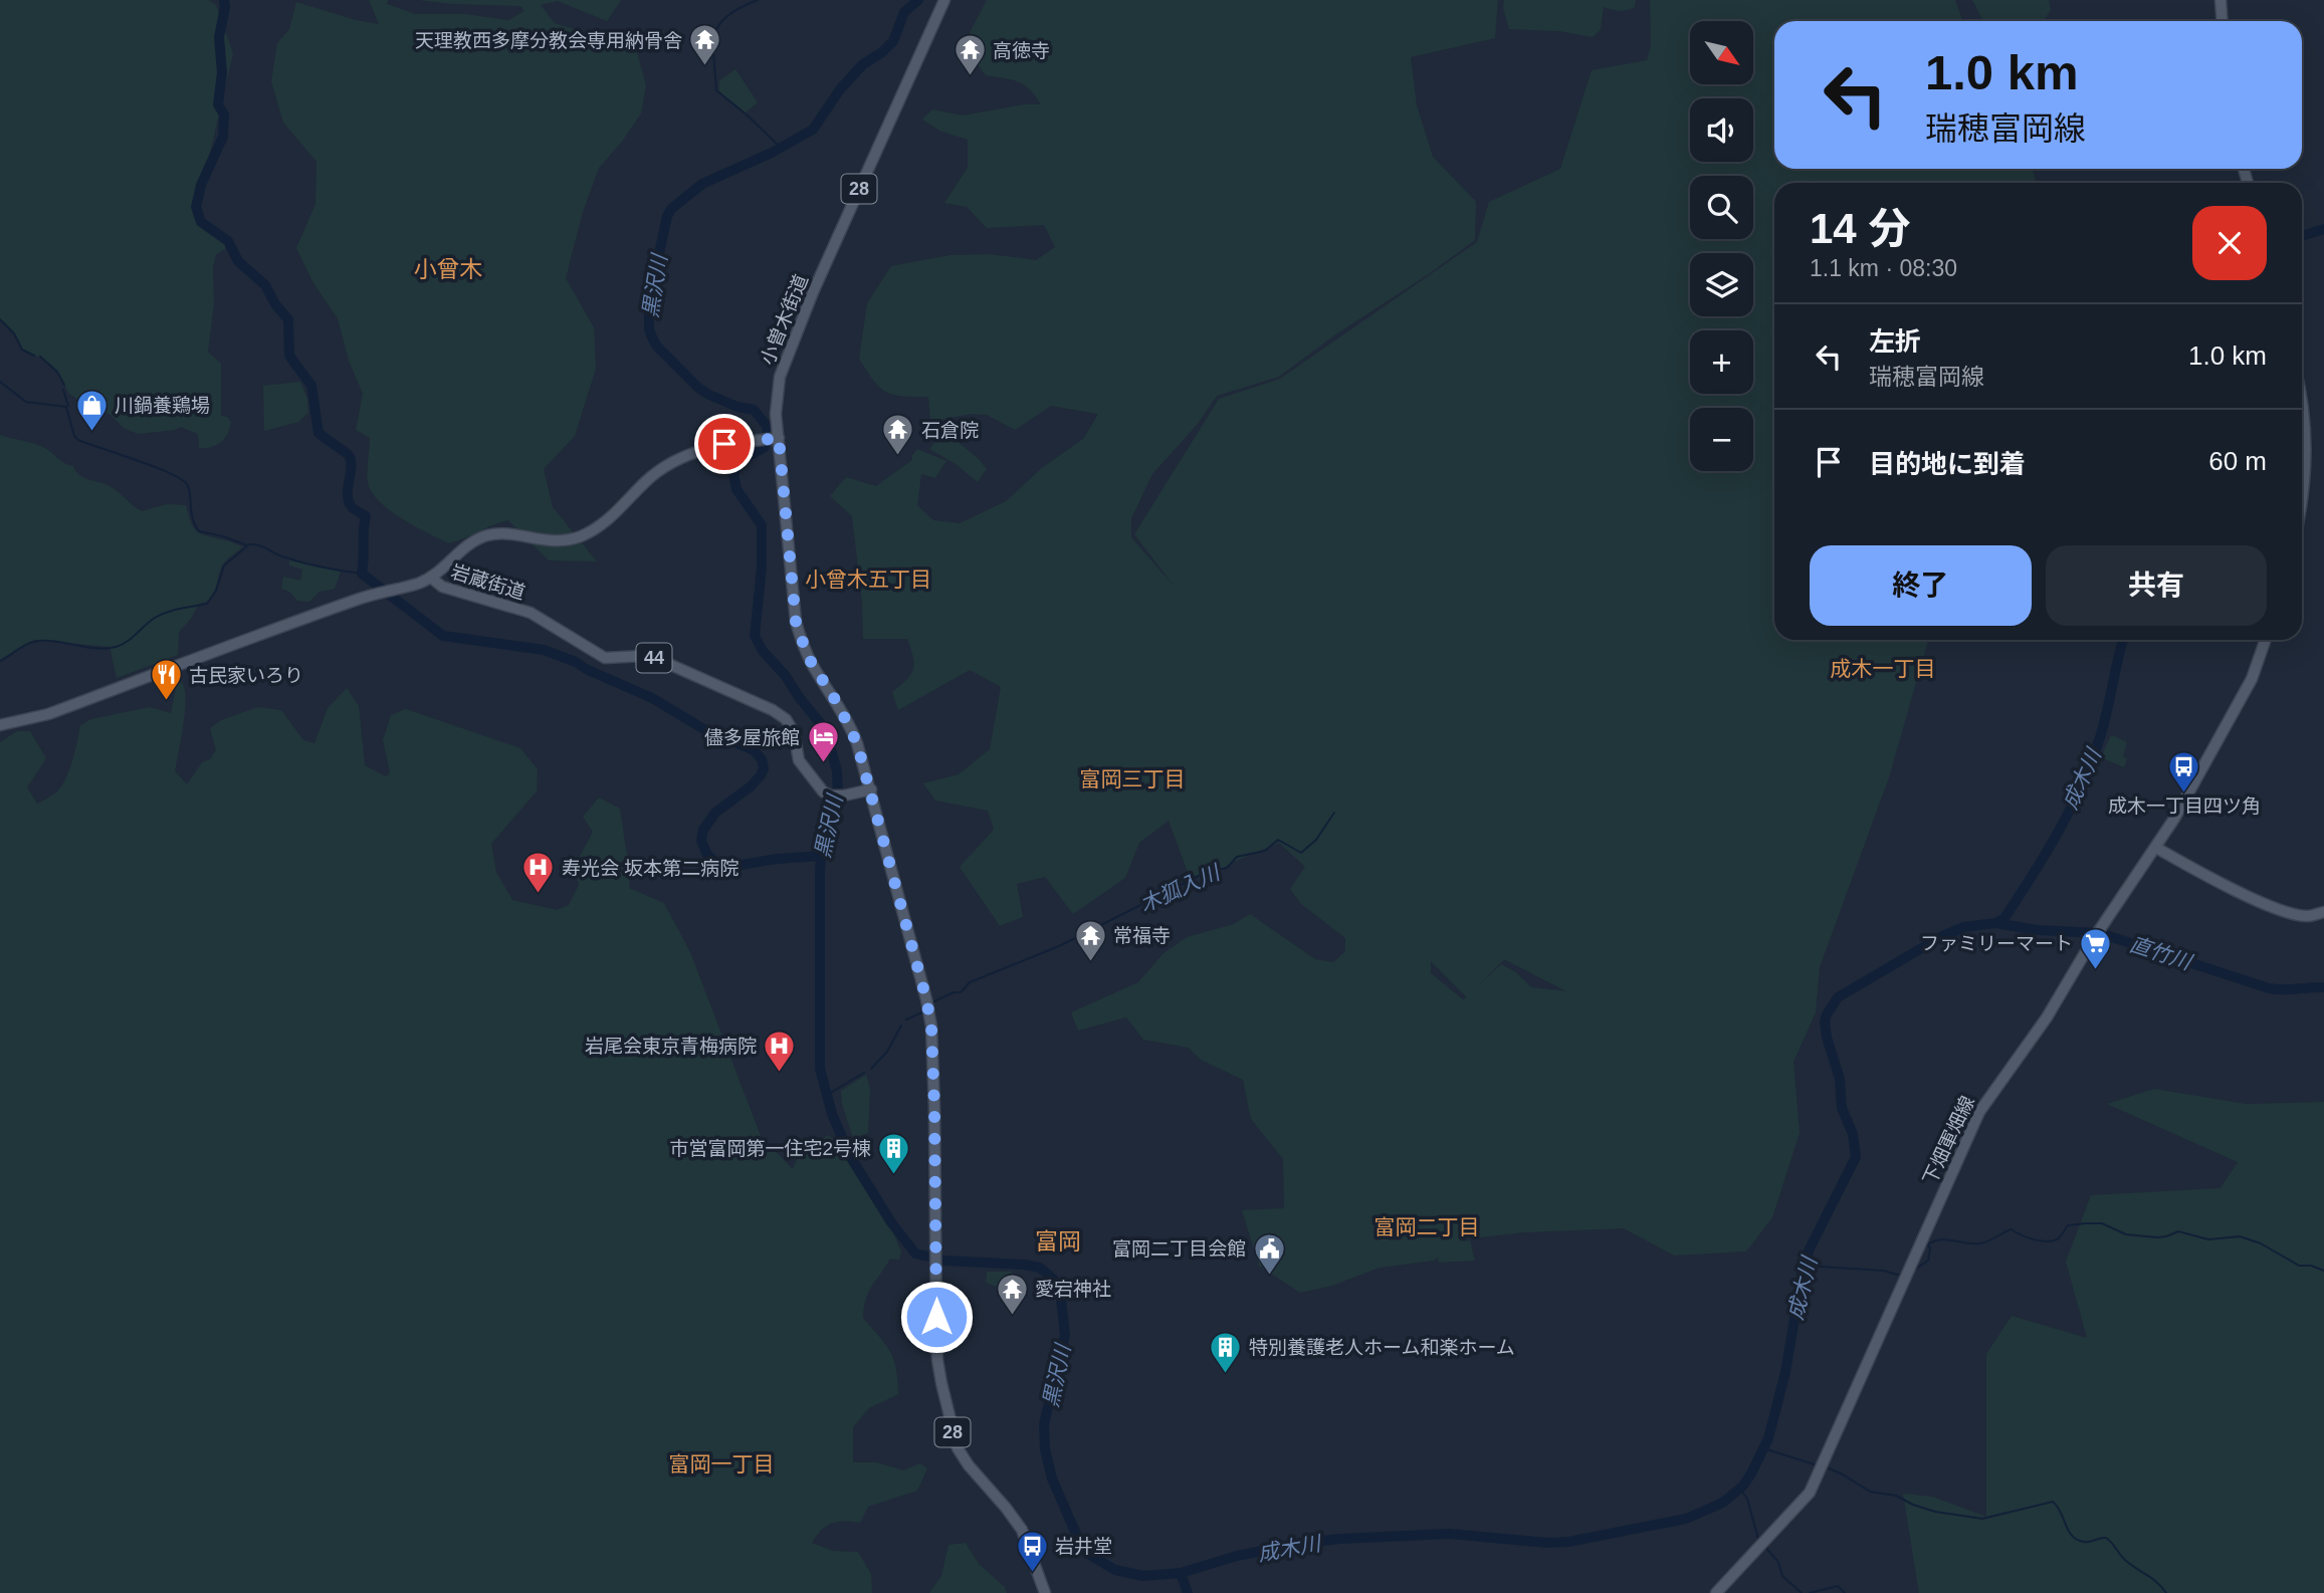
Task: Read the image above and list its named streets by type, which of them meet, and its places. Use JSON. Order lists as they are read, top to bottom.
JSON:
{
  "streets": {
    "main road": [
      "28",
      "小曽木街道",
      "岩蔵街道",
      "44",
      "下畑軍畑線"
    ]
  },
  "crossings": [
    ["小曽木街道", "岩蔵街道"]
  ],
  "districts": [
    "小曾木",
    "小曾木五丁目",
    "成木一丁目",
    "富岡三丁目",
    "富岡二丁目",
    "富岡",
    "富岡一丁目"
  ],
  "water": [
    "黒沢川",
    "成木川",
    "木狐入川",
    "直竹川"
  ],
  "places": {
    "temple": [
      "天理教西多摩分教会専用納骨舎",
      "高徳寺",
      "石倉院",
      "常福寺",
      "愛宕神社"
    ],
    "shop": ["川鍋養鶏場"],
    "restaurant": ["古民家いろり"],
    "hotel": ["儘多屋旅館"],
    "bus stop": ["成木一丁目四ツ角", "岩井堂"],
    "hospital": ["寿光会 坂本第二病院", "岩尾会東京青梅病院"],
    "supermarket": ["ファミリーマート"],
    "building": ["市営富岡第一住宅2号棟", "特別養護老人ホーム和楽ホーム"],
    "public building": ["富岡二丁目会館"]
  },
  "north": "bottom right",
  "page": {
    "map_buttons": ["+", "−"],
    "turn": ["1.0 km", "瑞穂富岡線"],
    "heading": ["14 分", "1.1 km · 08:30"],
    "list": [
      {
        "name": "左折",
        "note": "瑞穂富岡線",
        "value": "1.0 km"
      },
      {
        "name": "目的地に到着",
        "value": "60 m"
      }
    ],
    "buttons": ["終了", "共有"]
  }
}
